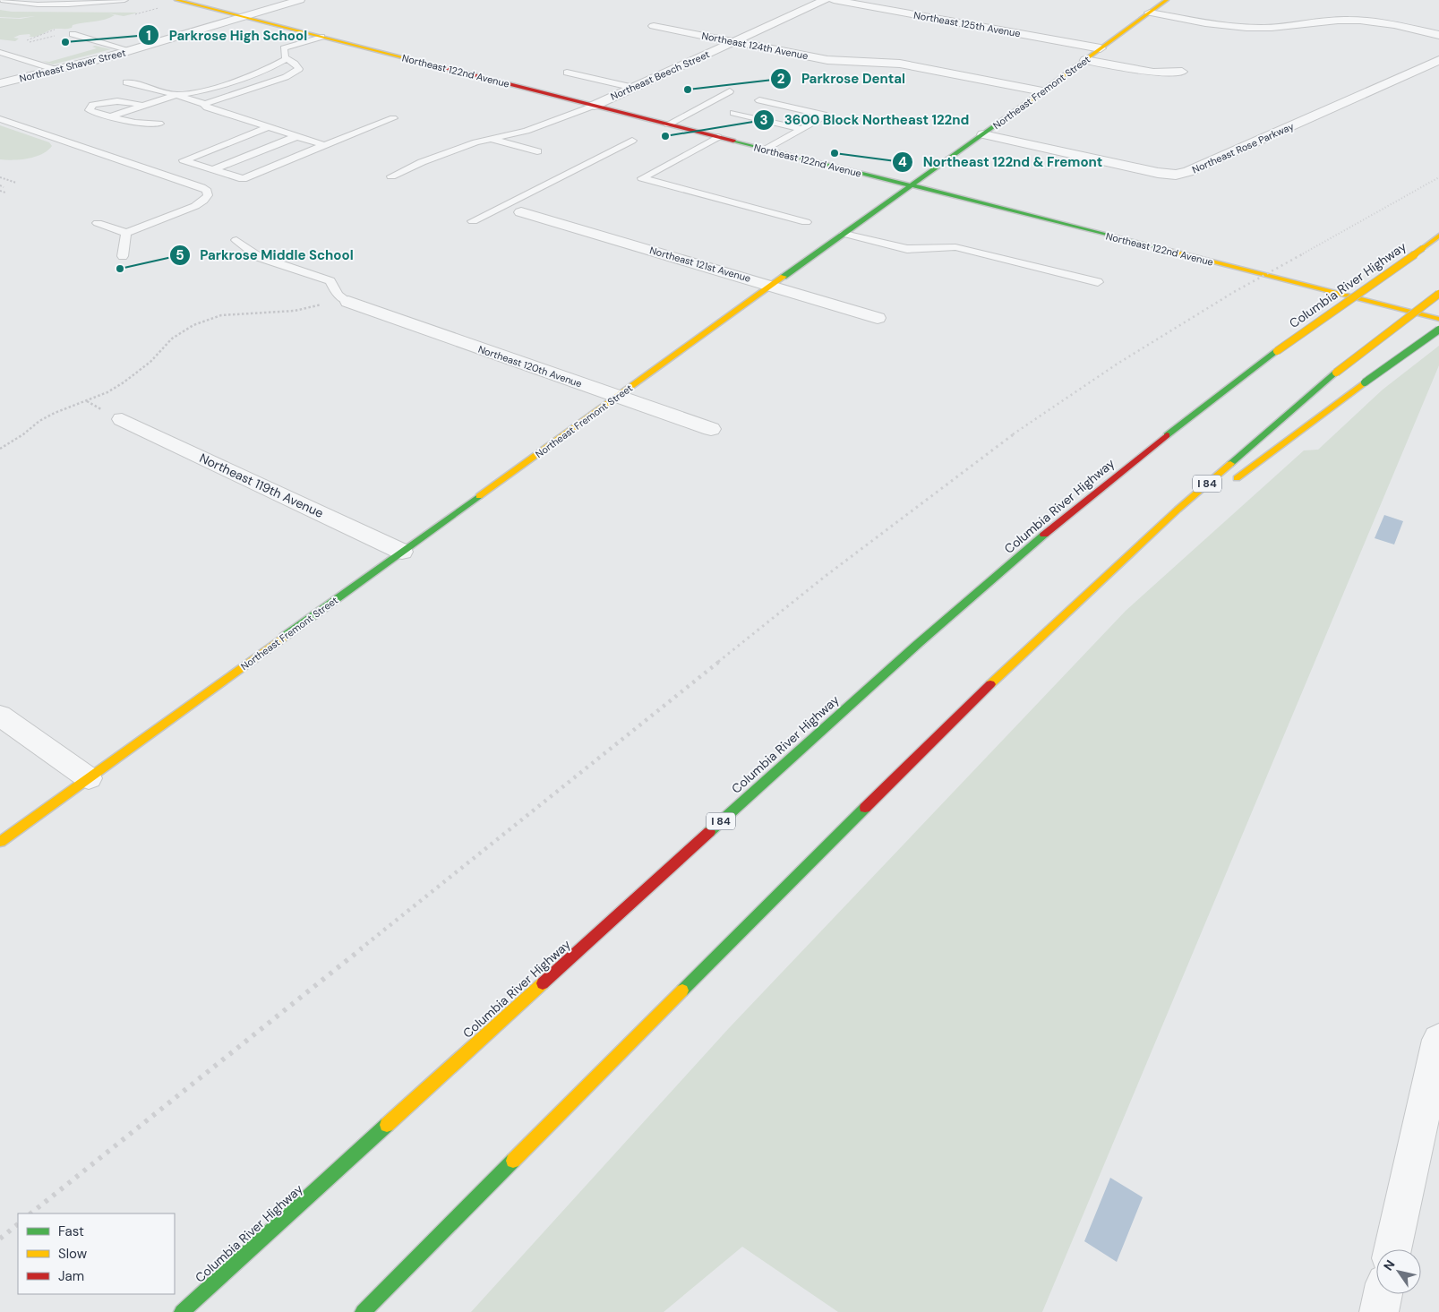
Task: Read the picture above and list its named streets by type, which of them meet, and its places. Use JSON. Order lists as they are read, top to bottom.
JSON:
{
  "streets": {
    "main road": [
      "Northeast 122nd Avenue",
      "Northeast Fremont Street",
      "Columbia River Highway",
      "I 84"
    ],
    "street": [
      "Northeast 125th Avenue",
      "Northeast 124th Avenue",
      "Northeast Shaver Street",
      "Northeast Beech Street",
      "Northeast Rose Parkway",
      "Northeast 121st Avenue",
      "Northeast 120th Avenue",
      "Northeast 119th Avenue"
    ]
  },
  "crossings": [
    ["Northeast 125th Avenue", "Northeast Fremont Street"],
    ["Northeast 124th Avenue", "Northeast Beech Street"],
    ["Northeast 124th Avenue", "Northeast Fremont Street"],
    ["Northeast Shaver Street", "Northeast 122nd Avenue"],
    ["Northeast 122nd Avenue", "Northeast Beech Street"],
    ["Northeast 122nd Avenue", "Northeast Fremont Street"],
    ["Northeast Fremont Street", "Northeast Rose Parkway"],
    ["Northeast Fremont Street", "Northeast 121st Avenue"],
    ["Northeast Fremont Street", "Northeast 120th Avenue"],
    ["Northeast Fremont Street", "Northeast 119th Avenue"]
  ],
  "places": [
    "Parkrose High School",
    "Parkrose Dental",
    "3600 Block Northeast 122nd",
    "Northeast 122nd & Fremont",
    "Parkrose Middle School"
  ],
  "legend": ["Fast", "Slow", "Jam"],
  "north": "top left"
}
